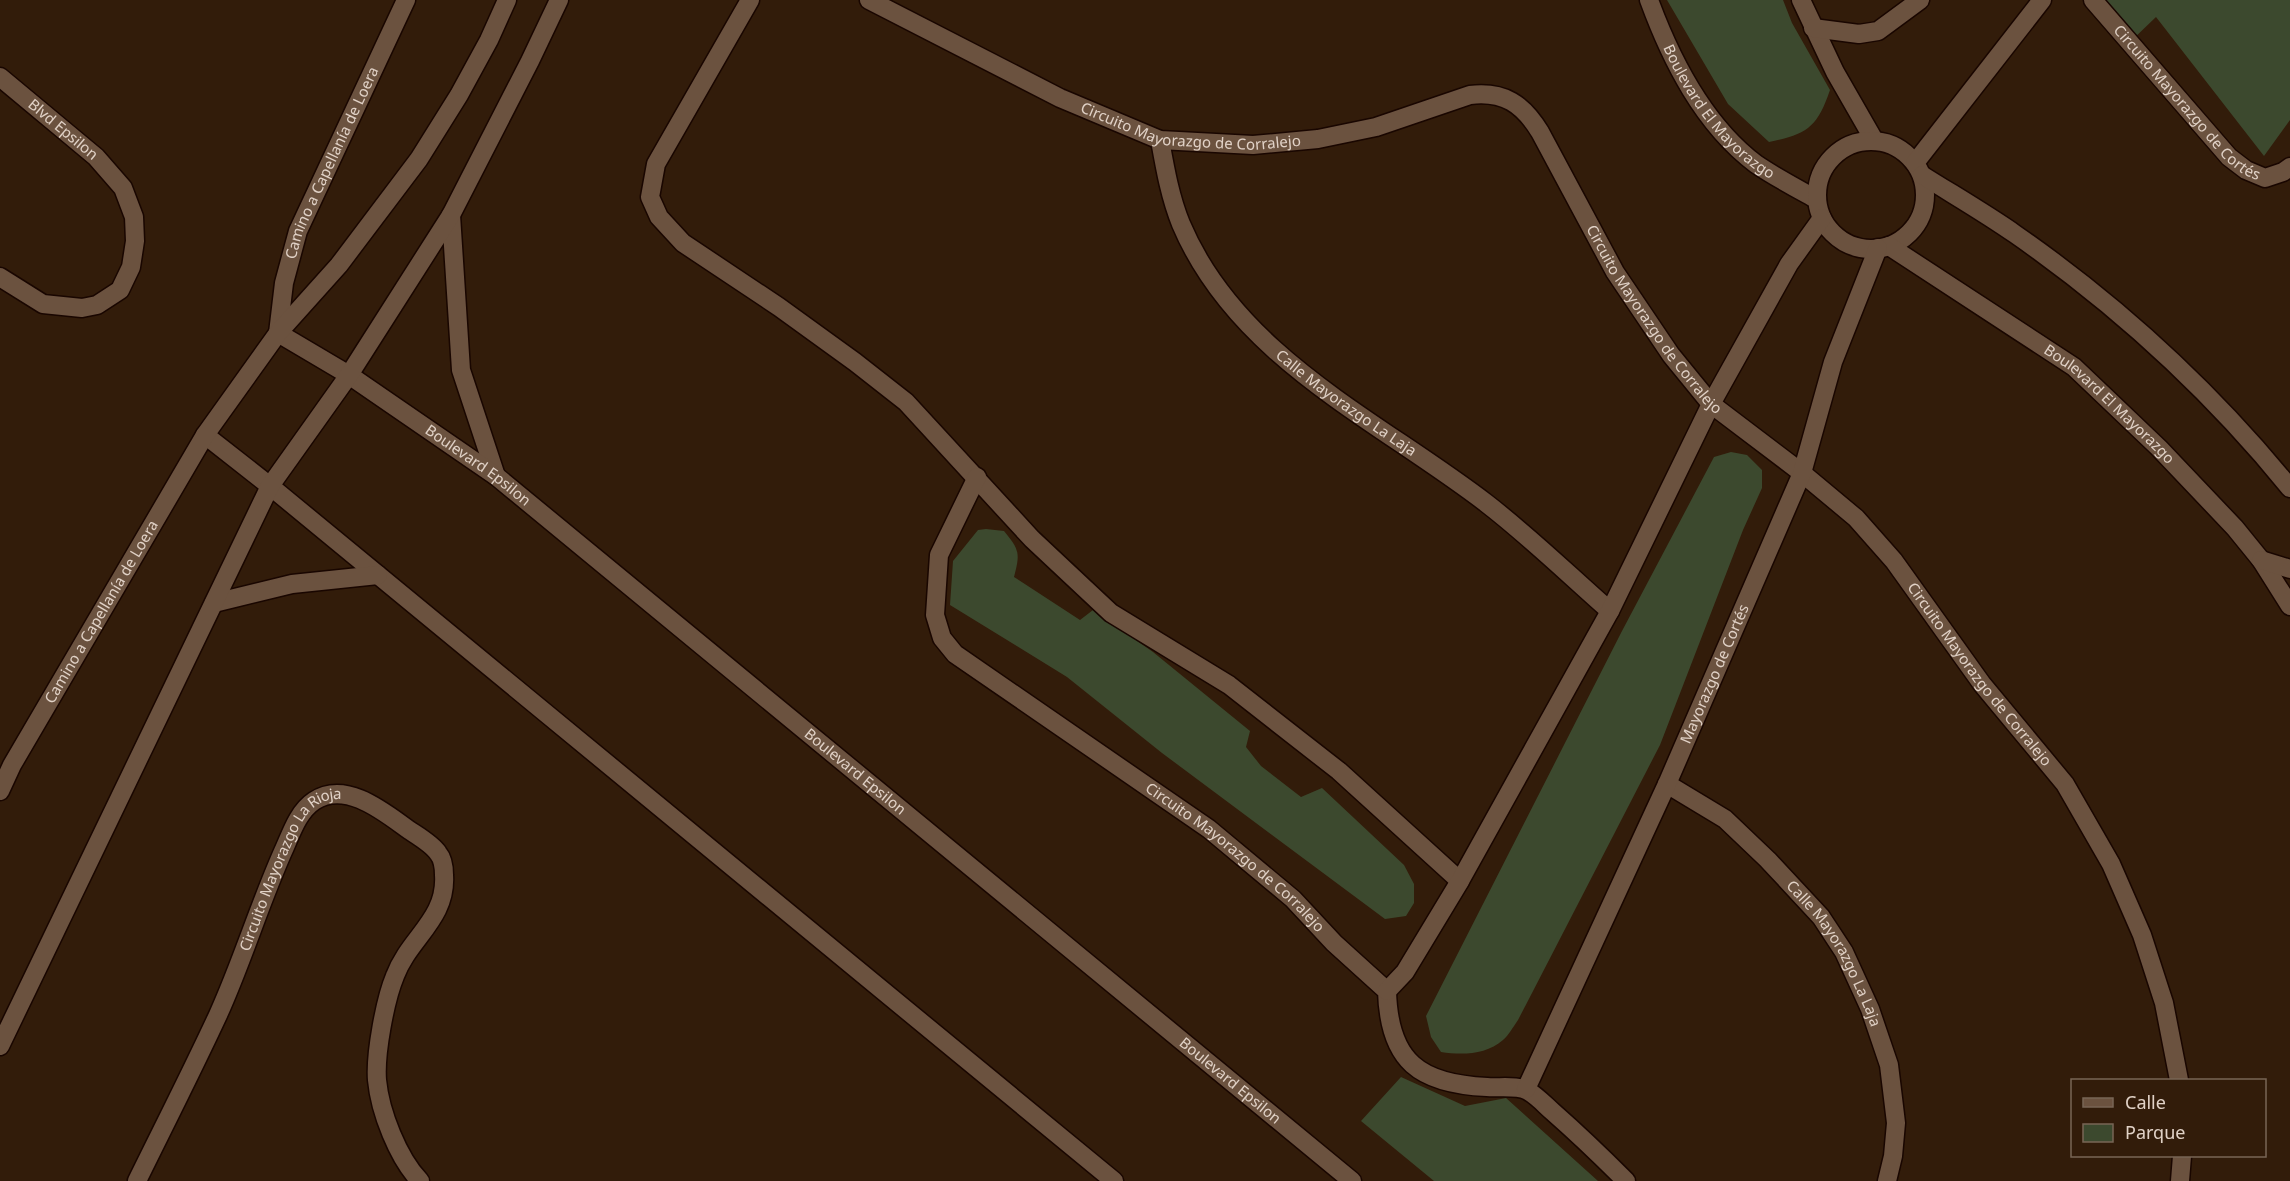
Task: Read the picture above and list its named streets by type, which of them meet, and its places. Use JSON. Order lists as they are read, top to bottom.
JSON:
{
  "streets": {
    "street": [
      "Circuito Mayorazgo de Cortés",
      "Boulevard El Mayorazgo",
      "Circuito Mayorazgo de Corralejo",
      "Blvd Epsilon",
      "Camino a Capellanía de Loera",
      "Calle Mayorazgo La Laja",
      "Boulevard Epsilon",
      "Mayorazgo de Cortés",
      "Circuito Mayorazgo La Rioja"
    ]
  },
  "crossings": [
    ["Boulevard El Mayorazgo", "Mayorazgo de Cortés"],
    ["Circuito Mayorazgo de Corralejo", "Calle Mayorazgo La Laja"],
    ["Circuito Mayorazgo de Corralejo", "Mayorazgo de Cortés"],
    ["Camino a Capellanía de Loera", "Boulevard Epsilon"],
    ["Calle Mayorazgo La Laja", "Mayorazgo de Cortés"]
  ],
  "legend": ["Calle", "Parque"]
}
